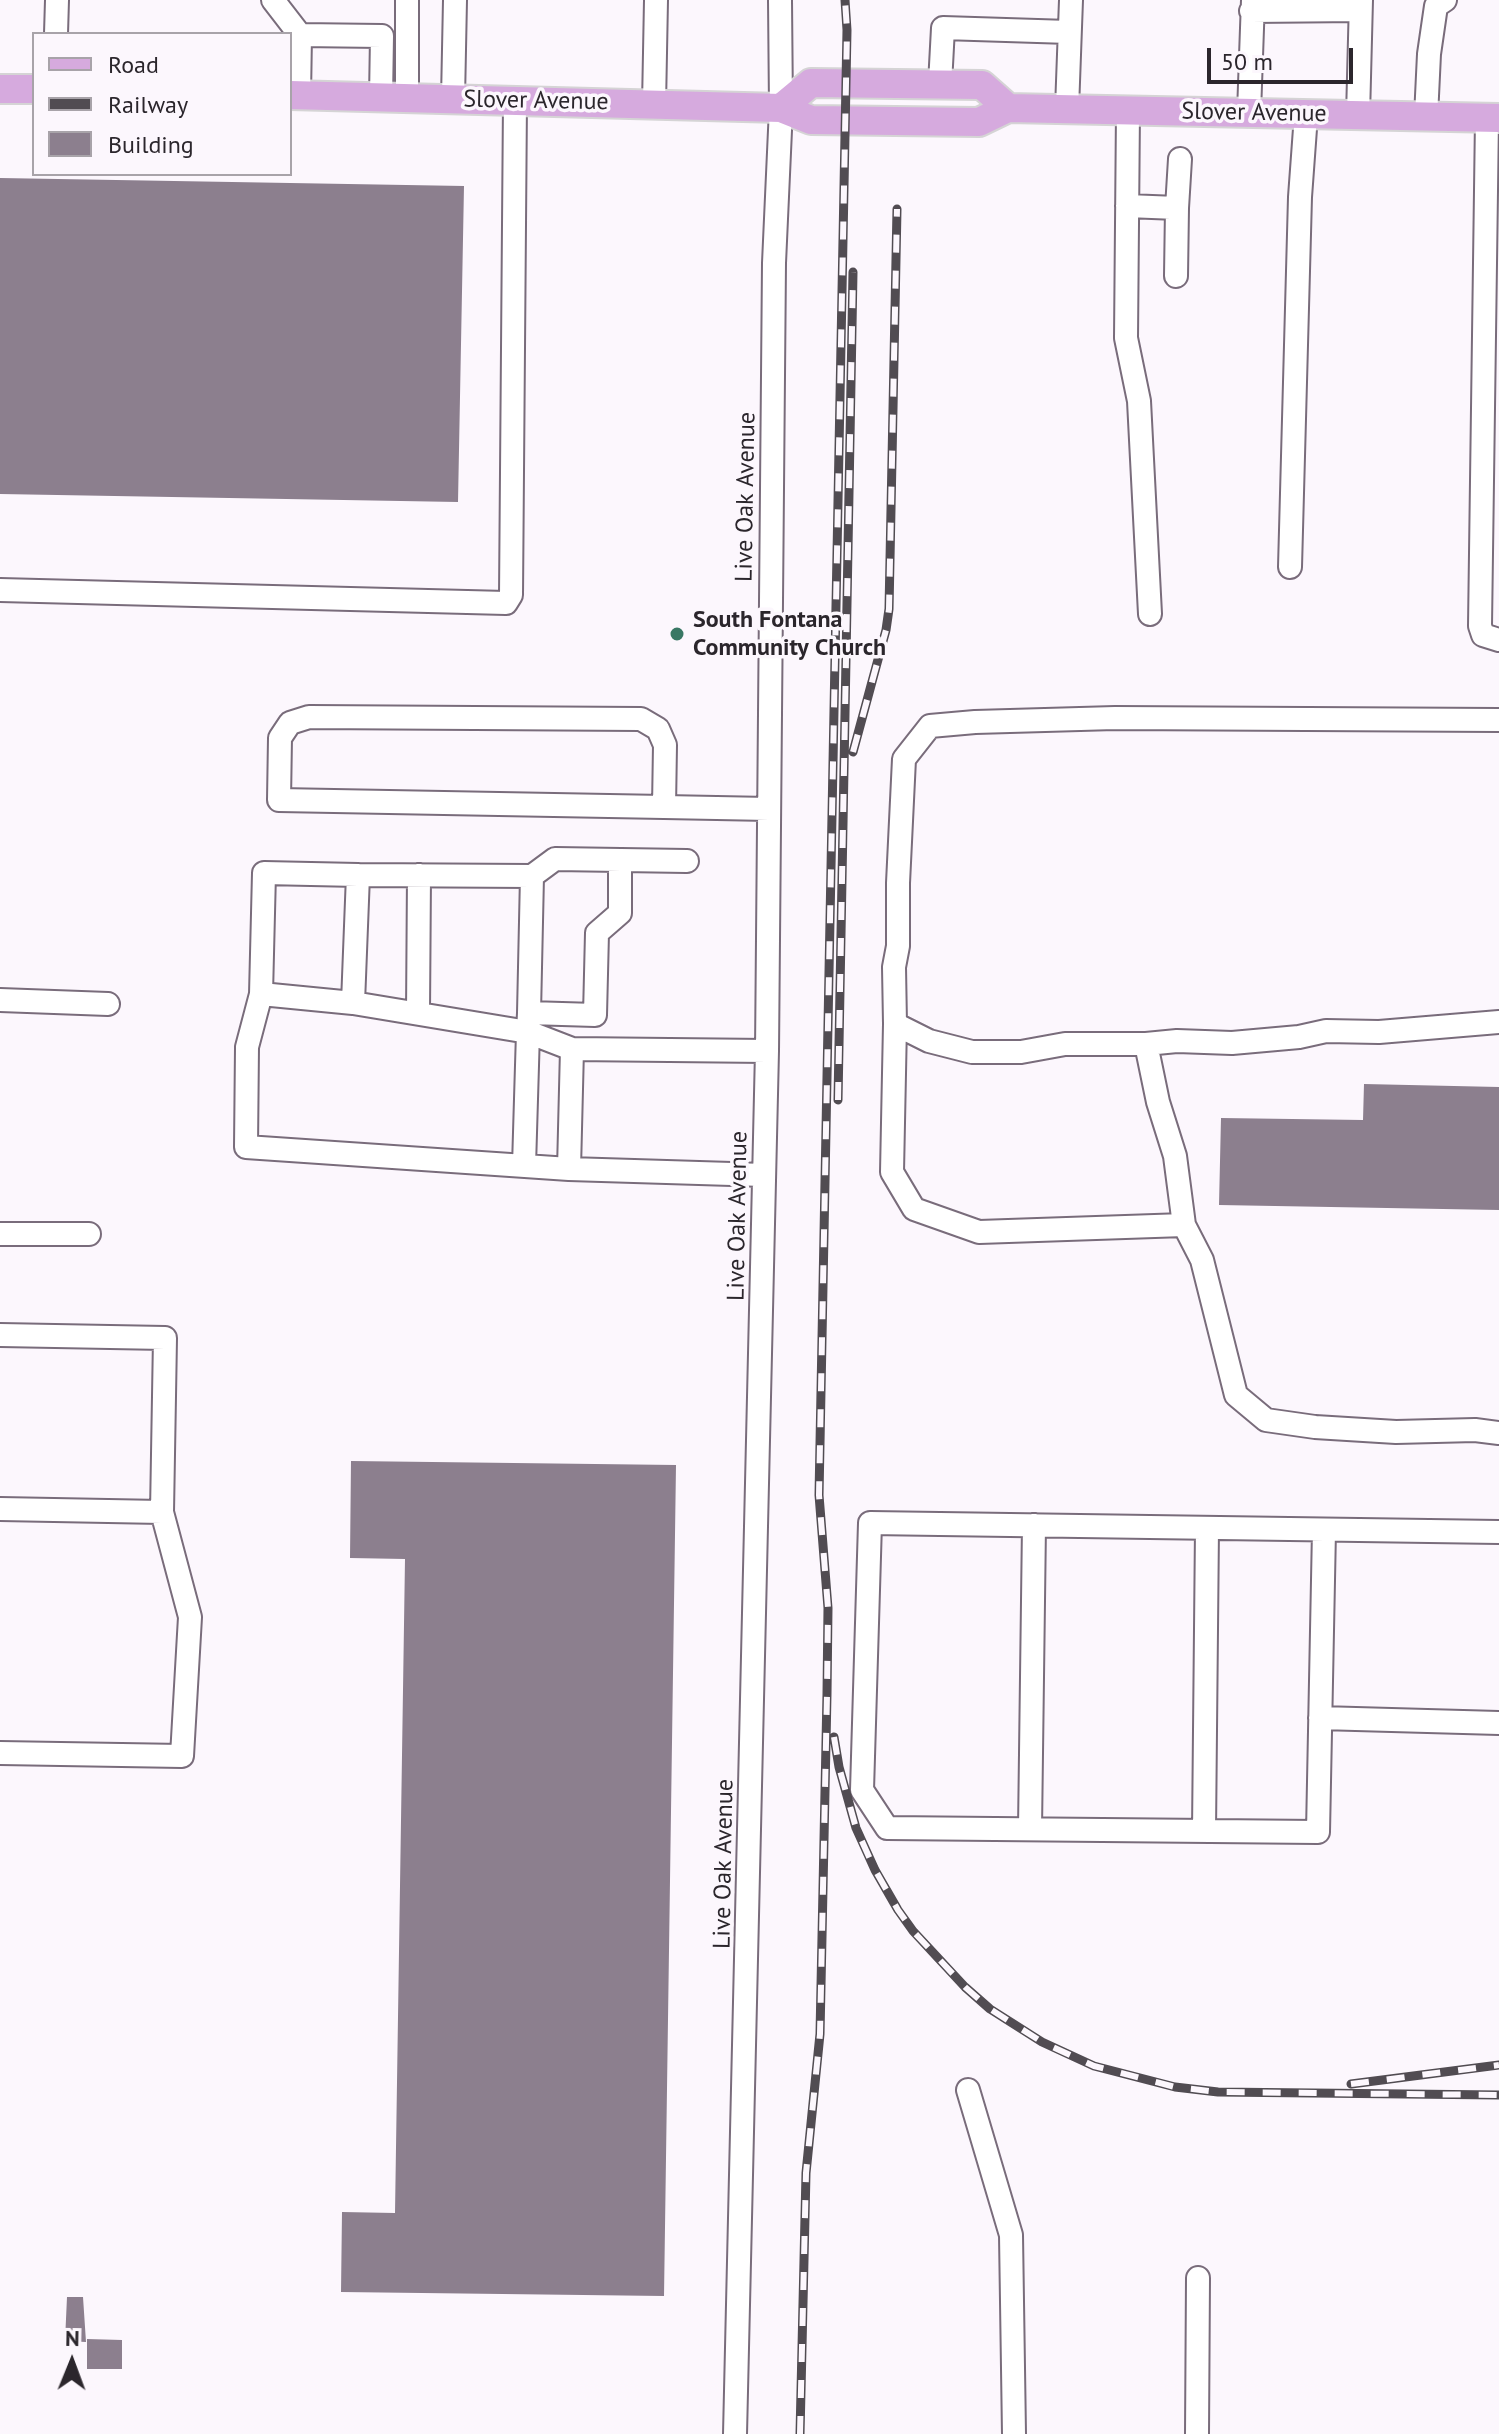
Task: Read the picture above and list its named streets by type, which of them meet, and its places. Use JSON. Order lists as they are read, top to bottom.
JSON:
{
  "streets": {
    "main road": ["Slover Avenue"],
    "street": ["Live Oak Avenue"]
  },
  "crossings": [
    ["Slover Avenue", "Live Oak Avenue"]
  ],
  "places": ["South Fontana Community Church"],
  "legend": ["Road", "Railway", "Building"],
  "scale_bar": "50 m",
  "north": "top"
}
